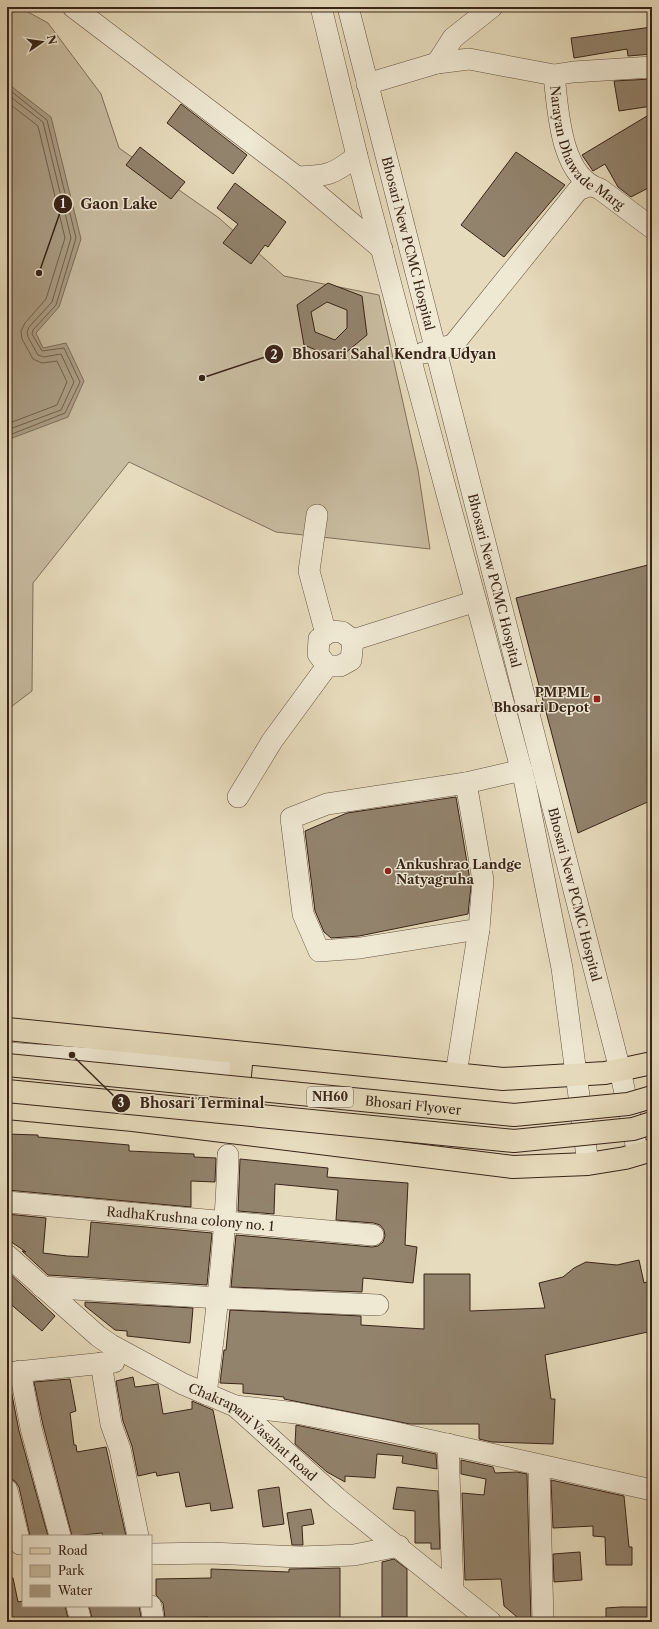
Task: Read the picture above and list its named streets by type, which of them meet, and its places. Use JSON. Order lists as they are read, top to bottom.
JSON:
{
  "streets": {
    "main road": ["NH60", "Bhosari Flyover"],
    "street": [
      "Narayan Dhawade Marg",
      "Bhosari New PCMC Hospital",
      "RadhaKrushna colony no. 1",
      "Chakrapani Vasahat Road"
    ]
  },
  "places": {
    "other": [
      "Gaon Lake",
      "Bhosari Sahal Kendra Udyan",
      "Ankushrao Landge Natyagruha",
      "Bhosari Terminal"
    ],
    "transit": ["PMPML Bhosari Depot"]
  },
  "legend": ["Road", "Park", "Water"],
  "north": "right"
}
